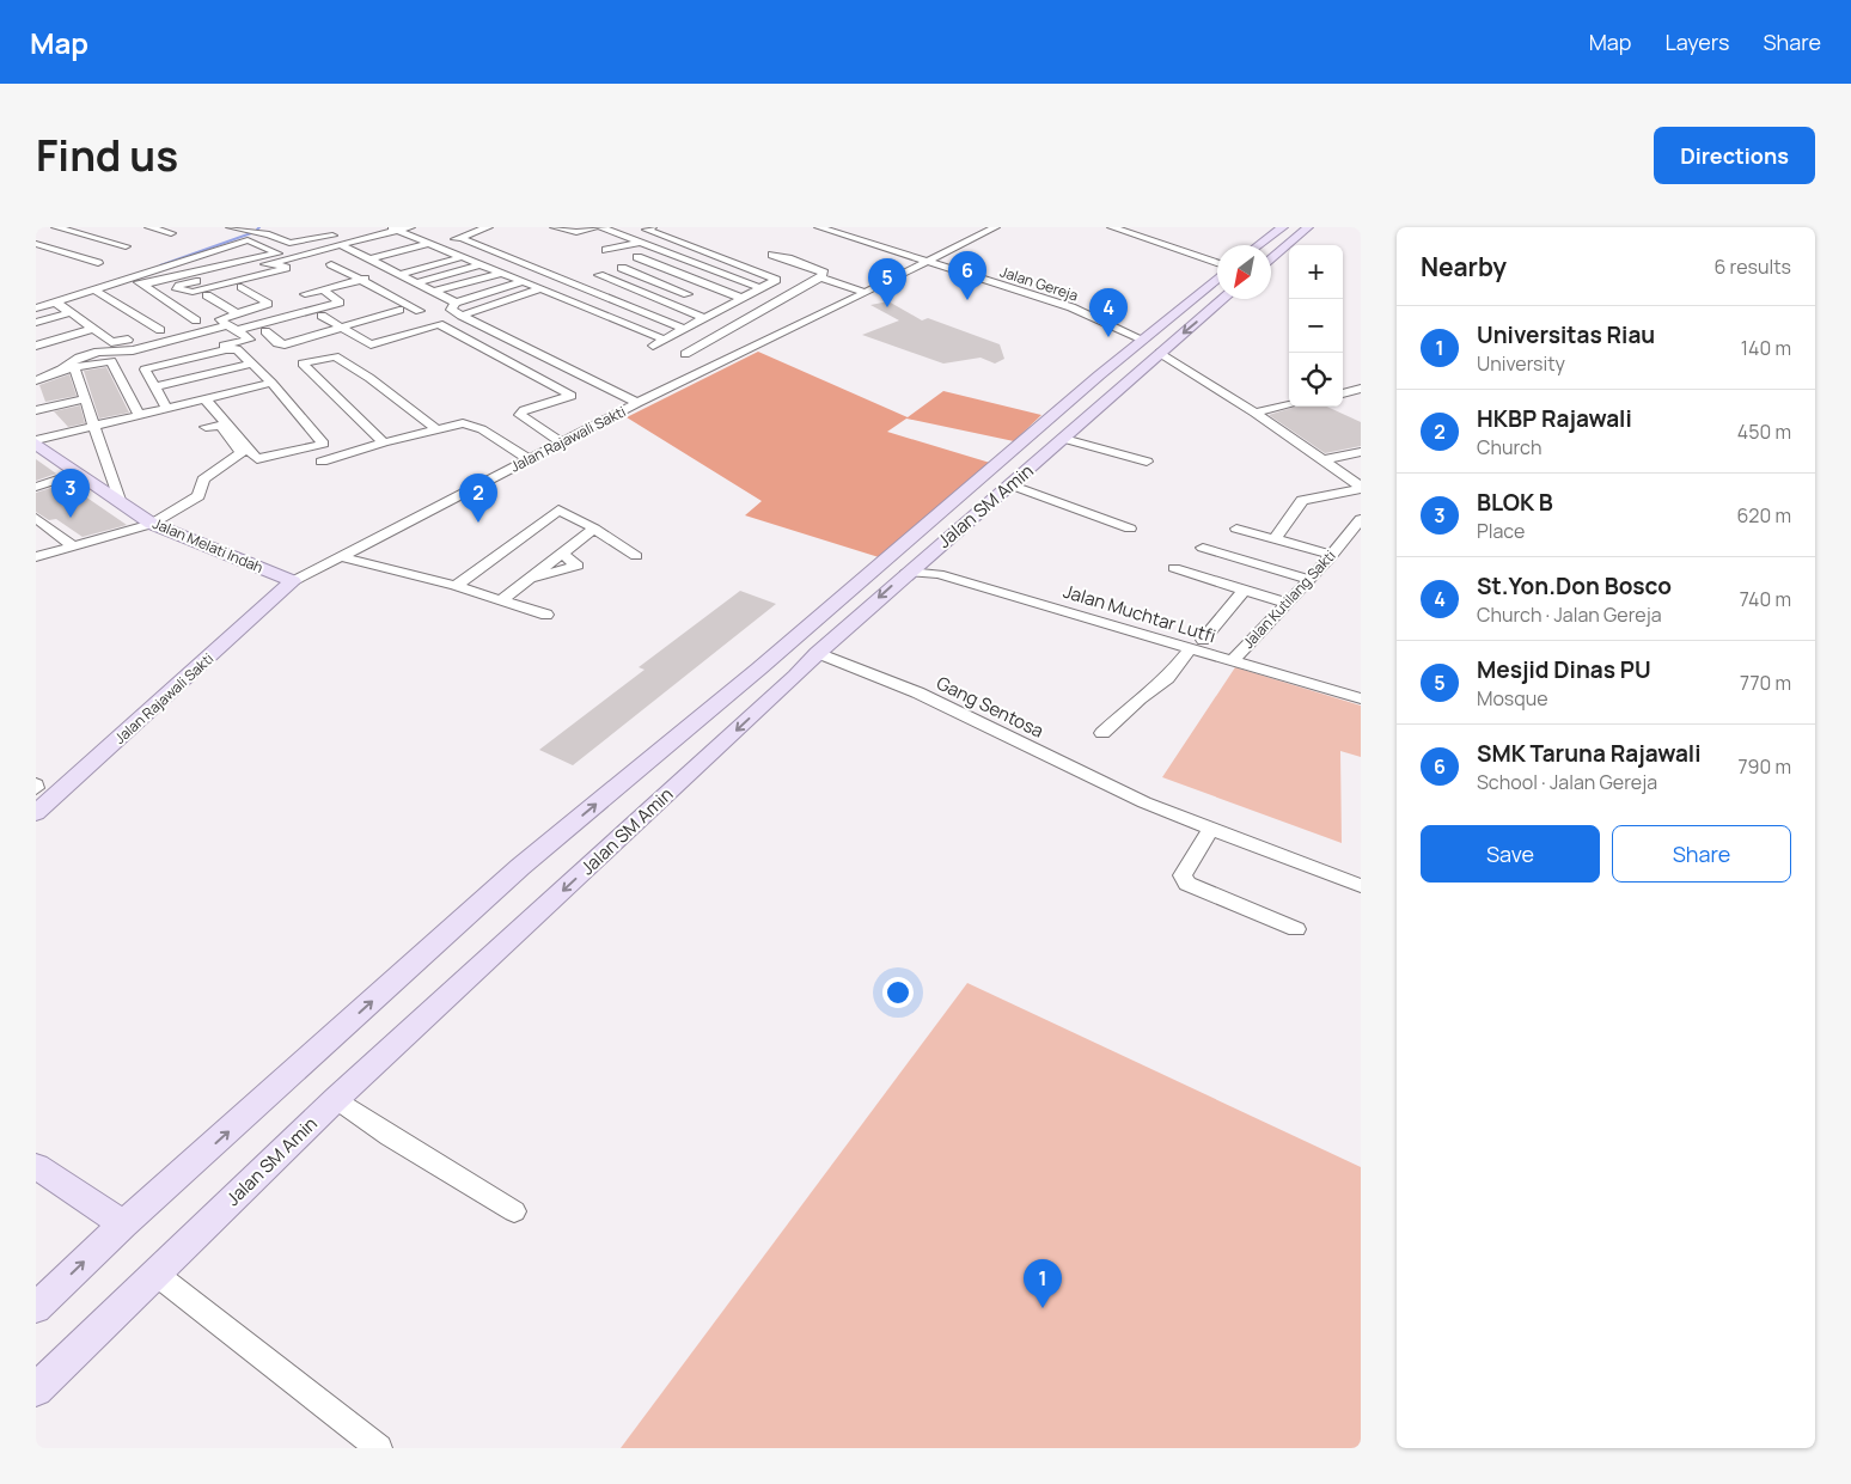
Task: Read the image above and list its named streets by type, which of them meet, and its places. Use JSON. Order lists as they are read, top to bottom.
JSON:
{
  "streets": {
    "main road": ["Jalan Rajawali Sakti", "Jalan SM Amin", "Jalan Melati Indah"],
    "street": [
      "Jalan Gereja",
      "Jalan Kutilang Sakti",
      "Jalan Muchtar Lutfi",
      "Gang Sentosa"
    ]
  },
  "crossings": [
    ["Jalan Gereja", "Jalan Rajawali Sakti"],
    ["Jalan Gereja", "Jalan SM Amin"],
    ["Jalan Rajawali Sakti", "Jalan Melati Indah"],
    ["Jalan SM Amin", "Jalan Muchtar Lutfi"],
    ["Jalan SM Amin", "Gang Sentosa"],
    ["Jalan Kutilang Sakti", "Jalan Muchtar Lutfi"]
  ],
  "north": "bottom left",
  "page": {
    "header": "Map",
    "nav": ["Map", "Layers", "Share"],
    "title": "Find us",
    "buttons": [
      "Directions",
      ["Save", "Share"]
    ],
    "heading": ["Nearby", "6 results"],
    "map_buttons": ["+", "−"],
    "pins": [
      "6",
      "5",
      "4",
      "3",
      "2",
      "1"
    ],
    "list": [
      {
        "mark": "1",
        "name": "Universitas Riau",
        "note": "University",
        "value": "140 m"
      },
      {
        "mark": "2",
        "name": "HKBP Rajawali",
        "note": "Church",
        "value": "450 m"
      },
      {
        "mark": "3",
        "name": "BLOK B",
        "note": "Place",
        "value": "620 m"
      },
      {
        "mark": "4",
        "name": "St.Yon.Don Bosco",
        "note": "Church · Jalan Gereja",
        "value": "740 m"
      },
      {
        "mark": "5",
        "name": "Mesjid Dinas PU",
        "note": "Mosque",
        "value": "770 m"
      },
      {
        "mark": "6",
        "name": "SMK Taruna Rajawali",
        "note": "School · Jalan Gereja",
        "value": "790 m"
      }
    ]
  }
}
